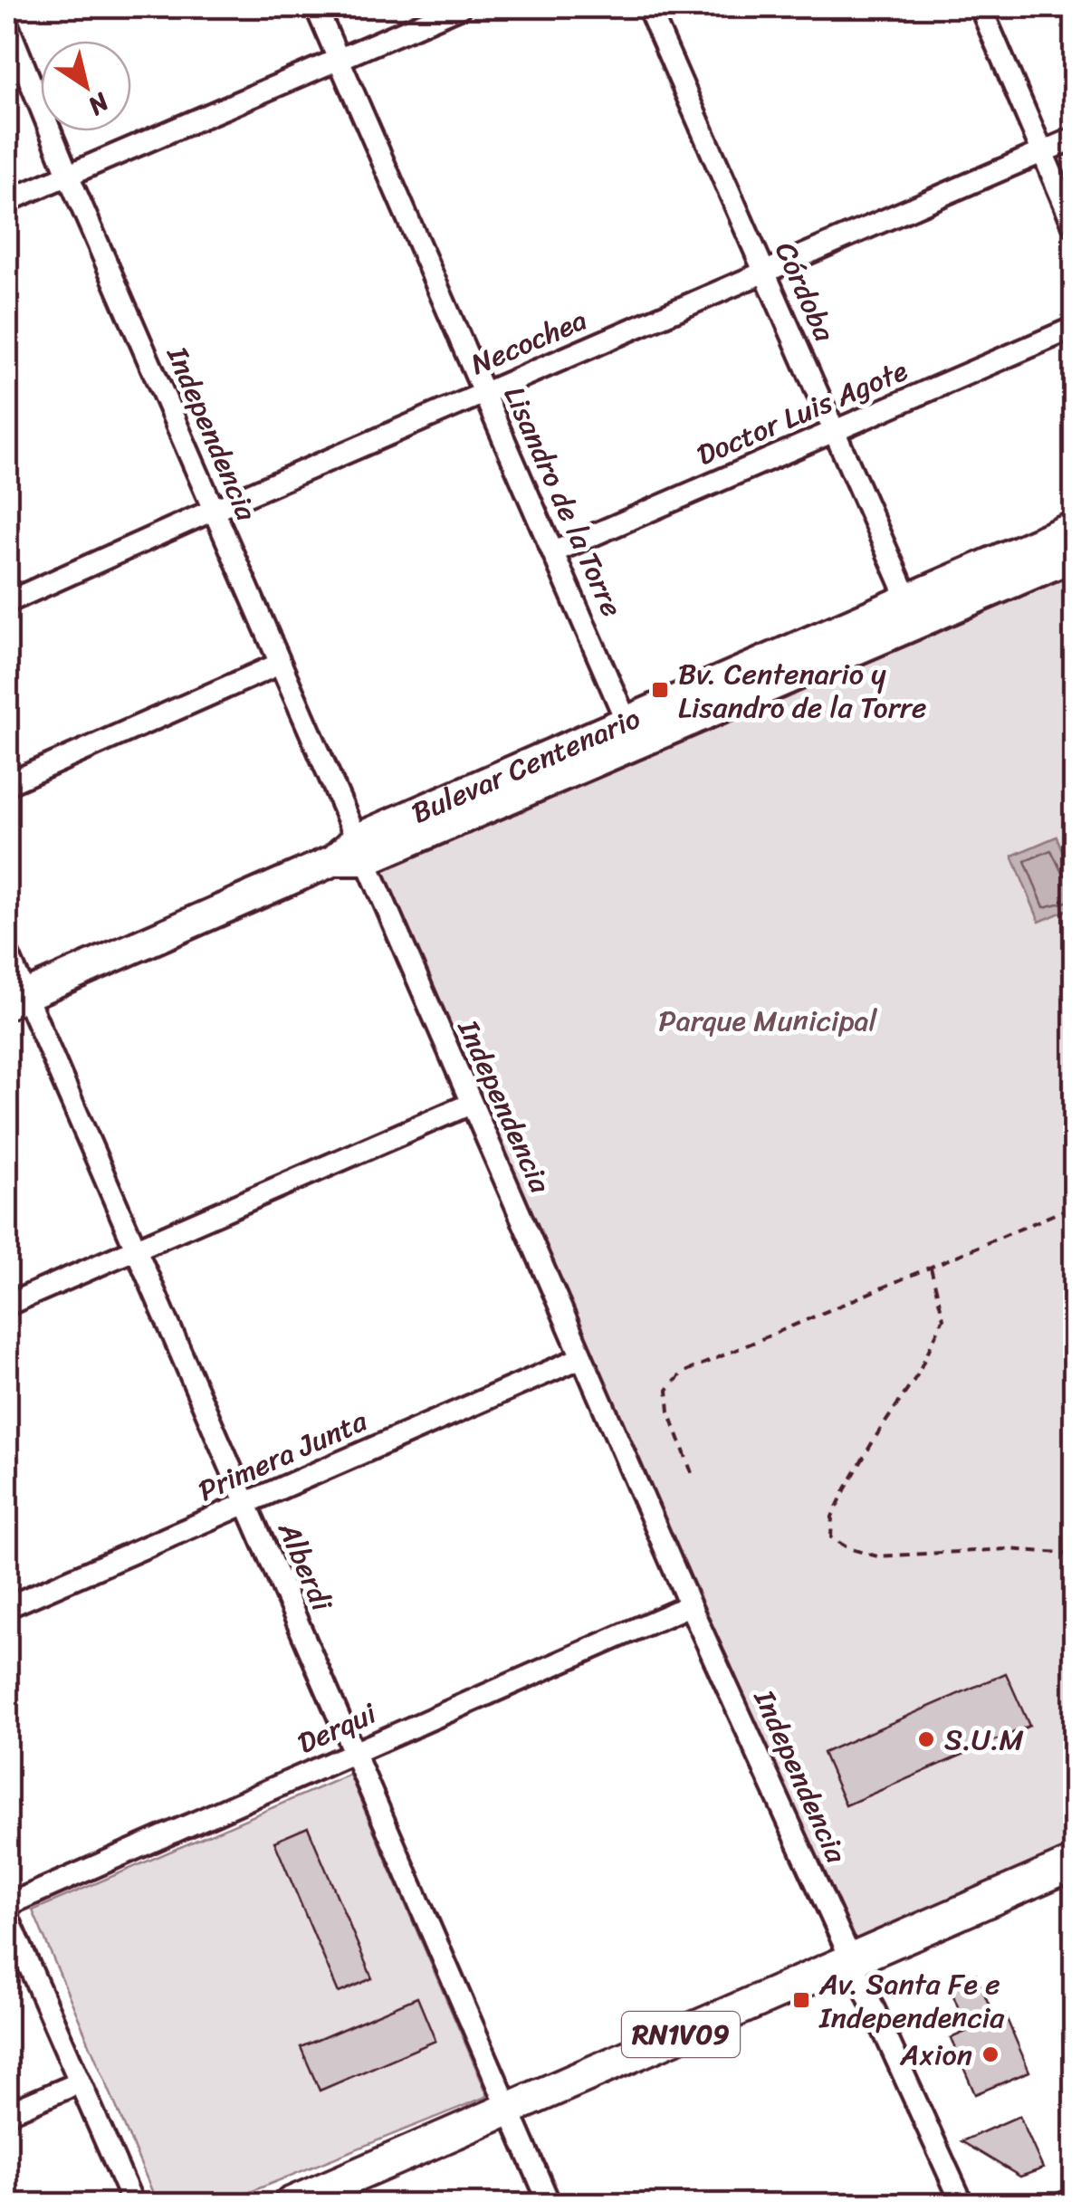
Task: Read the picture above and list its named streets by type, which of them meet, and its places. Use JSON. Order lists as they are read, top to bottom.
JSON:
{
  "streets": {
    "main road": ["Bulevar Centenario", "RN1V09"],
    "street": [
      "Córdoba",
      "Necochea",
      "Doctor Luis Agote",
      "Independencia",
      "Lisandro de la Torre",
      "Primera Junta",
      "Alberdi",
      "Derqui"
    ]
  },
  "crossings": [
    ["Córdoba", "Necochea"],
    ["Córdoba", "Doctor Luis Agote"],
    ["Córdoba", "Bulevar Centenario"],
    ["Necochea", "Independencia"],
    ["Necochea", "Lisandro de la Torre"],
    ["Doctor Luis Agote", "Lisandro de la Torre"],
    ["Independencia", "Bulevar Centenario"],
    ["Independencia", "Primera Junta"],
    ["Independencia", "Derqui"],
    ["Independencia", "RN1V09"],
    ["Lisandro de la Torre", "Bulevar Centenario"],
    ["Bulevar Centenario", "Alberdi"],
    ["Primera Junta", "Alberdi"],
    ["Alberdi", "Derqui"],
    ["Alberdi", "RN1V09"]
  ],
  "parks": ["Parque Municipal"],
  "places": {
    "transit": ["Bv. Centenario y Lisandro de la Torre", "Av. Santa Fe e Independencia"],
    "other": ["S.U.M", "Axion"]
  },
  "north": "bottom right"
}
